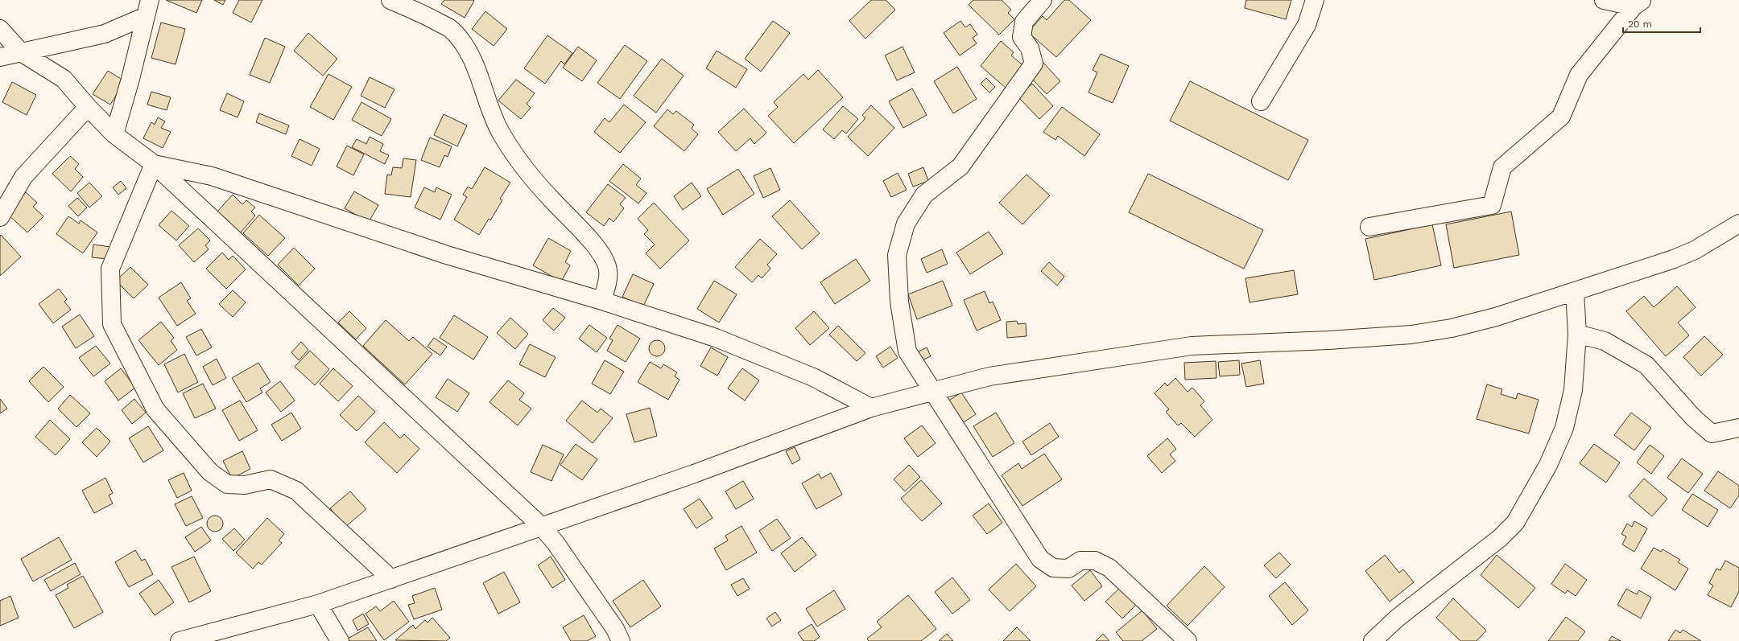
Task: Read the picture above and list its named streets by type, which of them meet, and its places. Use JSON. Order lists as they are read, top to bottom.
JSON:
{
  "scale_bar": "20 m"
}
